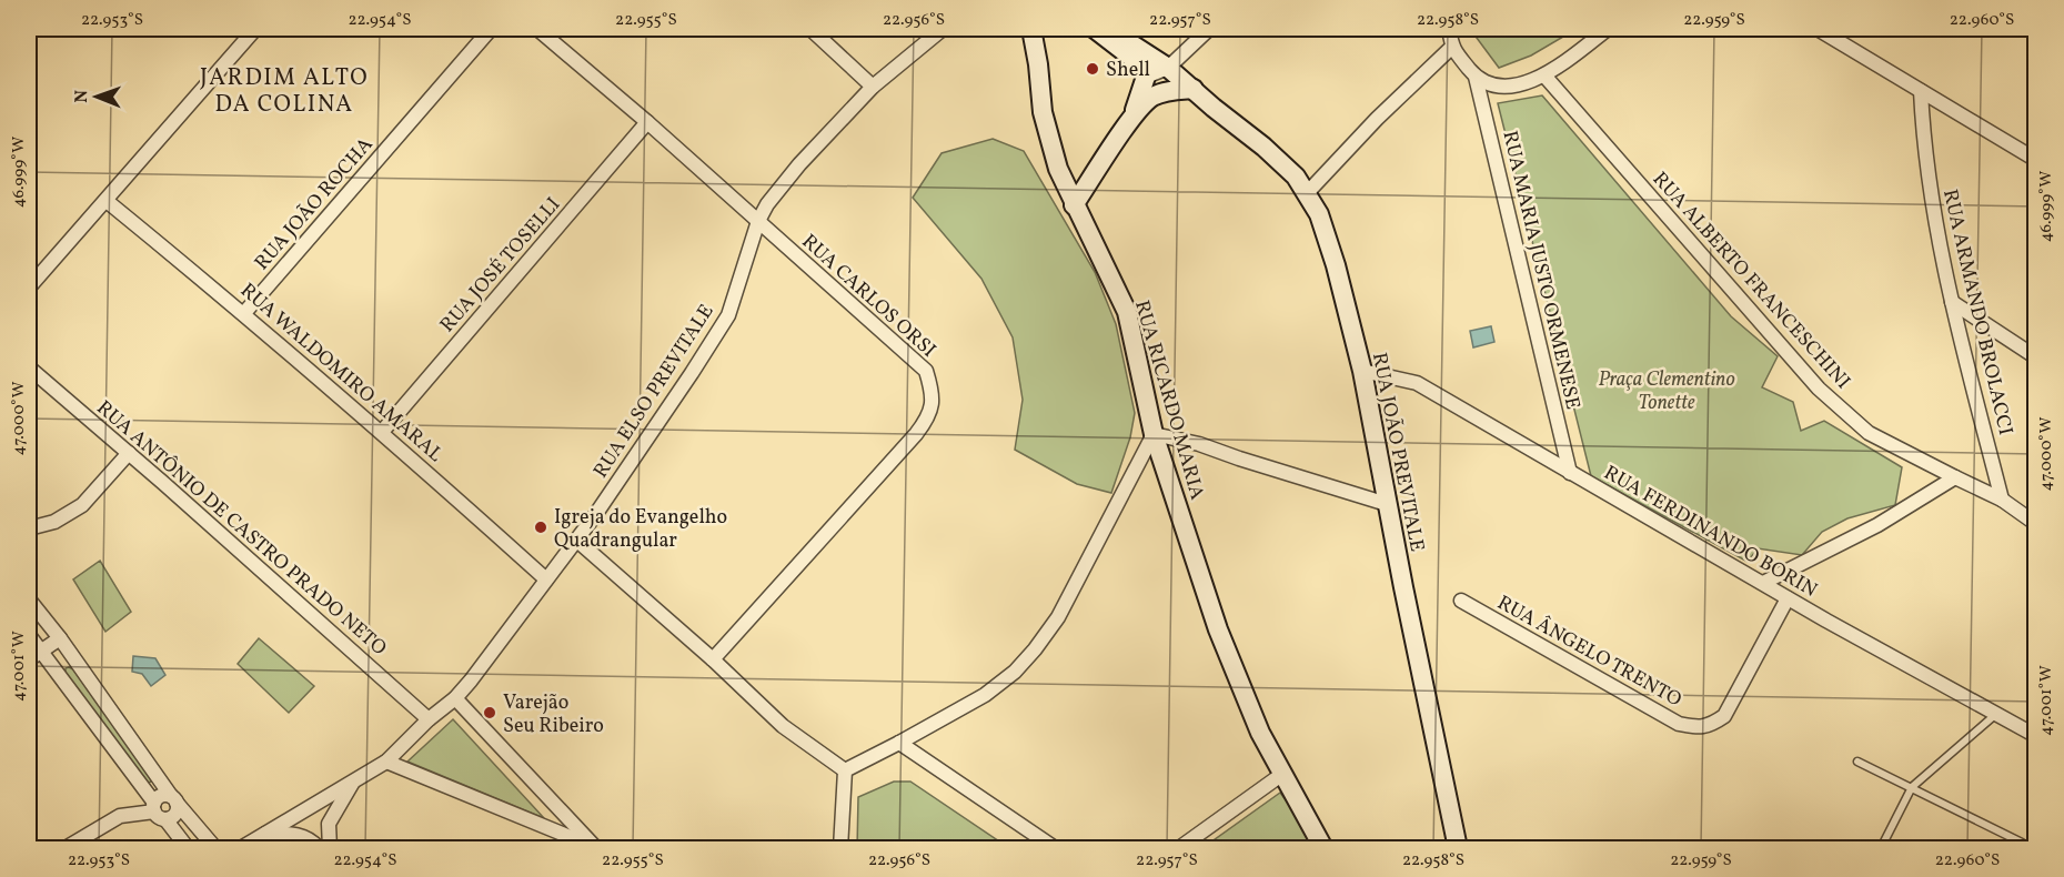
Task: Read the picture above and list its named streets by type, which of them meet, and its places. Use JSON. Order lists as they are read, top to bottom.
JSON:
{
  "streets": {
    "main road": ["RUA RICARDO MARIA", "RUA JOÃO PREVITALE"],
    "street": [
      "RUA JOÃO ROCHA",
      "RUA JOSÉ TOSELLI",
      "RUA MARIA JUSTO ORMENESE",
      "RUA ALBERTO FRANCESCHINI",
      "RUA CARLOS ORSI",
      "RUA ARMANDO BROLACCI",
      "RUA WALDOMIRO AMARAL",
      "RUA ELSO PREVITALE",
      "RUA ANTÔNIO DE CASTRO PRADO NETO",
      "RUA FERDINANDO BORIN",
      "RUA ÂNGELO TRENTO"
    ]
  },
  "crossings": [
    ["RUA JOÃO ROCHA", "RUA WALDOMIRO AMARAL"],
    ["RUA JOSÉ TOSELLI", "RUA CARLOS ORSI"],
    ["RUA JOSÉ TOSELLI", "RUA WALDOMIRO AMARAL"],
    ["RUA MARIA JUSTO ORMENESE", "RUA FERDINANDO BORIN"],
    ["RUA ALBERTO FRANCESCHINI", "RUA ARMANDO BROLACCI"],
    ["RUA CARLOS ORSI", "RUA ELSO PREVITALE"],
    ["RUA WALDOMIRO AMARAL", "RUA ELSO PREVITALE"],
    ["RUA ELSO PREVITALE", "RUA ANTÔNIO DE CASTRO PRADO NETO"],
    ["RUA JOÃO PREVITALE", "RUA FERDINANDO BORIN"],
    ["RUA FERDINANDO BORIN", "RUA ÂNGELO TRENTO"]
  ],
  "districts": ["JARDIM ALTO DA COLINA"],
  "parks": ["Praça Clementino Tonette"],
  "places": ["Shell", "Igreja do Evangelho Quadrangular", "Varejão Seu Ribeiro"],
  "north": "left",
  "coordinates": [
    "22.953°S",
    "22.954°S",
    "22.955°S",
    "22.956°S",
    "22.957°S",
    "22.958°S",
    "22.959°S",
    "22.960°S",
    "46.999°W",
    "47.000°W",
    "47.001°W"
  ]
}
